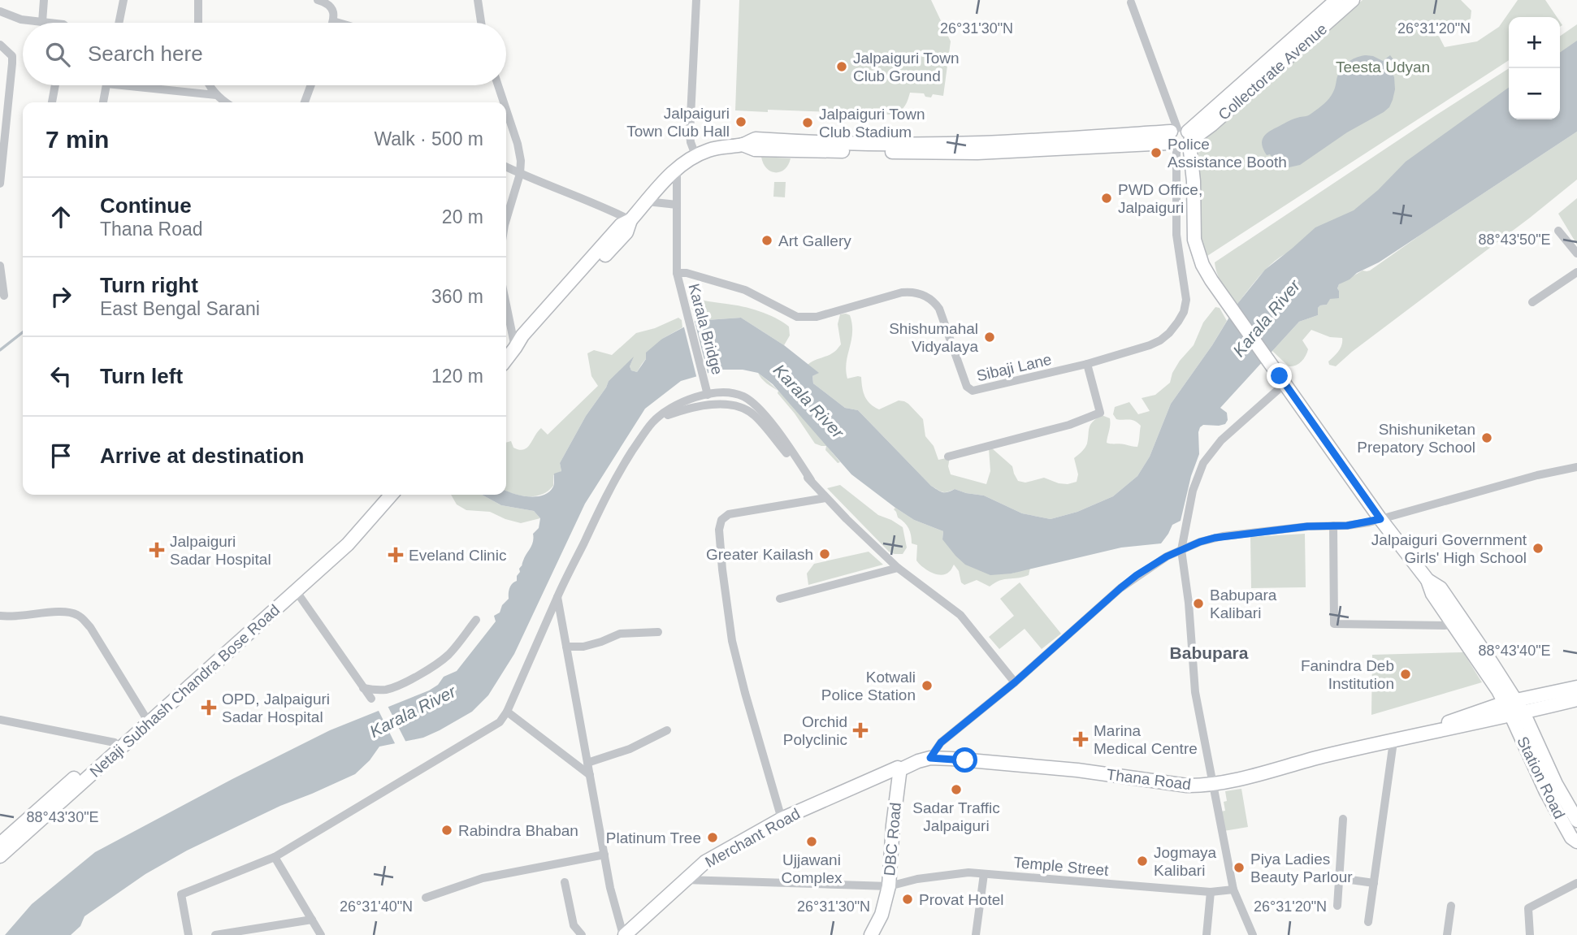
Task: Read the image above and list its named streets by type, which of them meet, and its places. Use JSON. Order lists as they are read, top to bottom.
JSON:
{
  "streets": {
    "street": [
      "Collectorate Avenue",
      "Karala Bridge",
      "Sibaji Lane",
      "Netaji Subhash Chandra Bose Road",
      "Station Road",
      "Thana Road",
      "Merchant Road",
      "DBC Road",
      "Temple Street"
    ]
  },
  "crossings": [
    ["Collectorate Avenue", "Sibaji Lane"],
    ["Karala Bridge", "Sibaji Lane"],
    ["Station Road", "Thana Road"],
    ["Thana Road", "Merchant Road"],
    ["Thana Road", "DBC Road"],
    ["Merchant Road", "DBC Road"],
    ["Merchant Road", "Temple Street"],
    ["DBC Road", "Temple Street"]
  ],
  "districts": ["Babupara"],
  "water": ["Karala River"],
  "parks": ["Teesta Udyan"],
  "places": {
    "other": [
      "Jalpaiguri Town Club Ground",
      "Jalpaiguri Town Club Hall",
      "Jalpaiguri Town Club Stadium",
      "Police Assistance Booth",
      "PWD Office, Jalpaiguri",
      "Art Gallery",
      "Shishumahal Vidyalaya",
      "Shishuniketan Prepatory School",
      "Jalpaiguri Government Girls' High School",
      "Greater Kailash",
      "Babupara Kalibari",
      "Fanindra Deb Institution",
      "Kotwali Police Station",
      "Sadar Traffic Jalpaiguri",
      "Rabindra Bhaban",
      "Platinum Tree",
      "Ujjawani Complex",
      "Jogmaya Kalibari",
      "Piya Ladies Beauty Parlour",
      "Provat Hotel"
    ],
    "health": [
      "Jalpaiguri Sadar Hospital",
      "Eveland Clinic",
      "OPD, Jalpaiguri Sadar Hospital",
      "Orchid Polyclinic",
      "Marina Medical Centre"
    ]
  },
  "page": {
    "map_buttons": ["+", "−"],
    "search": "Search here",
    "heading": ["7 min", "Walk · 500 m"],
    "list": [
      ["Continue", "Thana Road", "20 m"],
      ["Turn right", "East Bengal Sarani", "360 m"],
      ["Turn left", "120 m"],
      "Arrive at destination"
    ]
  },
  "coordinates": [
    "26°31'30\"N",
    "26°31'20\"N",
    "88°43'50\"E",
    "88°43'40\"E",
    "88°43'30\"E",
    "26°31'40\"N"
  ]
}
